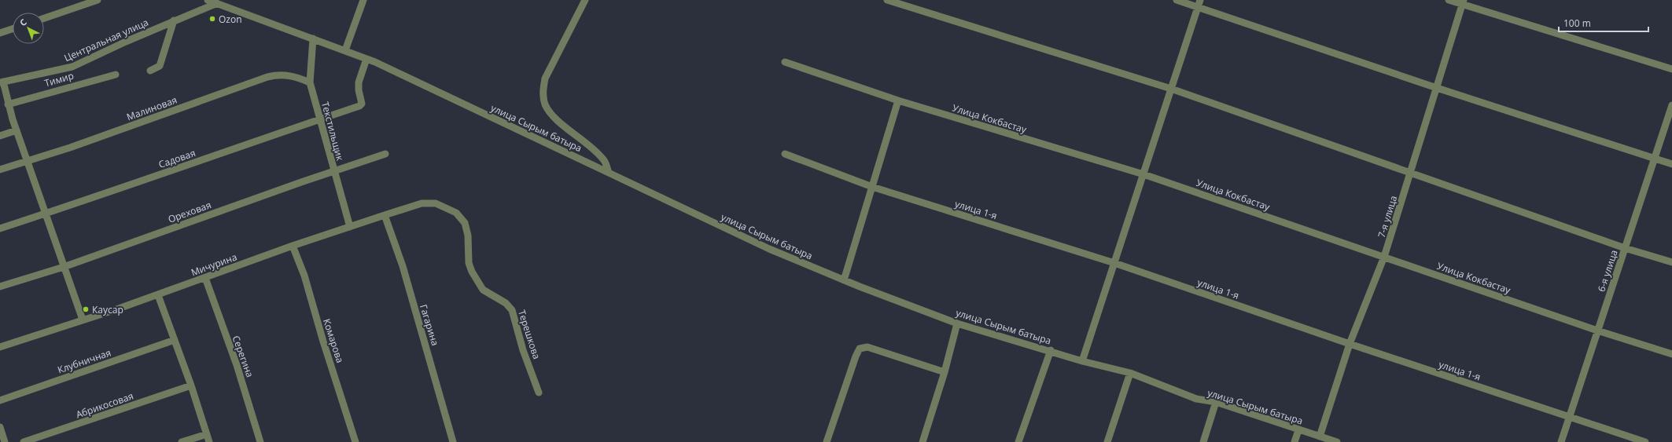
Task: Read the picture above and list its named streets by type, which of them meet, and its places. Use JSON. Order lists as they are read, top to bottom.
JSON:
{
  "streets": {
    "street": [
      "Центральная улица",
      "Тимир",
      "Малиновая",
      "Улица Кокбастау",
      "улица Сырым батыра",
      "Текстильщик",
      "Садовая",
      "улица 1-я",
      "Ореховая",
      "7-я улица",
      "Мичурина",
      "6-я улица",
      "Гагарина",
      "Терешкова",
      "Комарова",
      "Серегина",
      "Клубничная",
      "Абрикосовая"
    ]
  },
  "crossings": [
    ["Центральная улица", "улица Сырым батыра"],
    ["Малиновая", "Текстильщик"],
    ["Улица Кокбастау", "7-я улица"],
    ["Улица Кокбастау", "6-я улица"],
    ["улица Сырым батыра", "Текстильщик"],
    ["улица Сырым батыра", "Садовая"],
    ["улица Сырым батыра", "7-я улица"],
    ["Текстильщик", "Садовая"],
    ["Текстильщик", "Ореховая"],
    ["Текстильщик", "Мичурина"],
    ["улица 1-я", "7-я улица"],
    ["улица 1-я", "6-я улица"],
    ["Мичурина", "Гагарина"],
    ["Мичурина", "Терешкова"],
    ["Мичурина", "Комарова"],
    ["Мичурина", "Серегина"]
  ],
  "places": ["Ozon", "Каусар"],
  "scale_bar": "100 m",
  "north": "top left"
}
